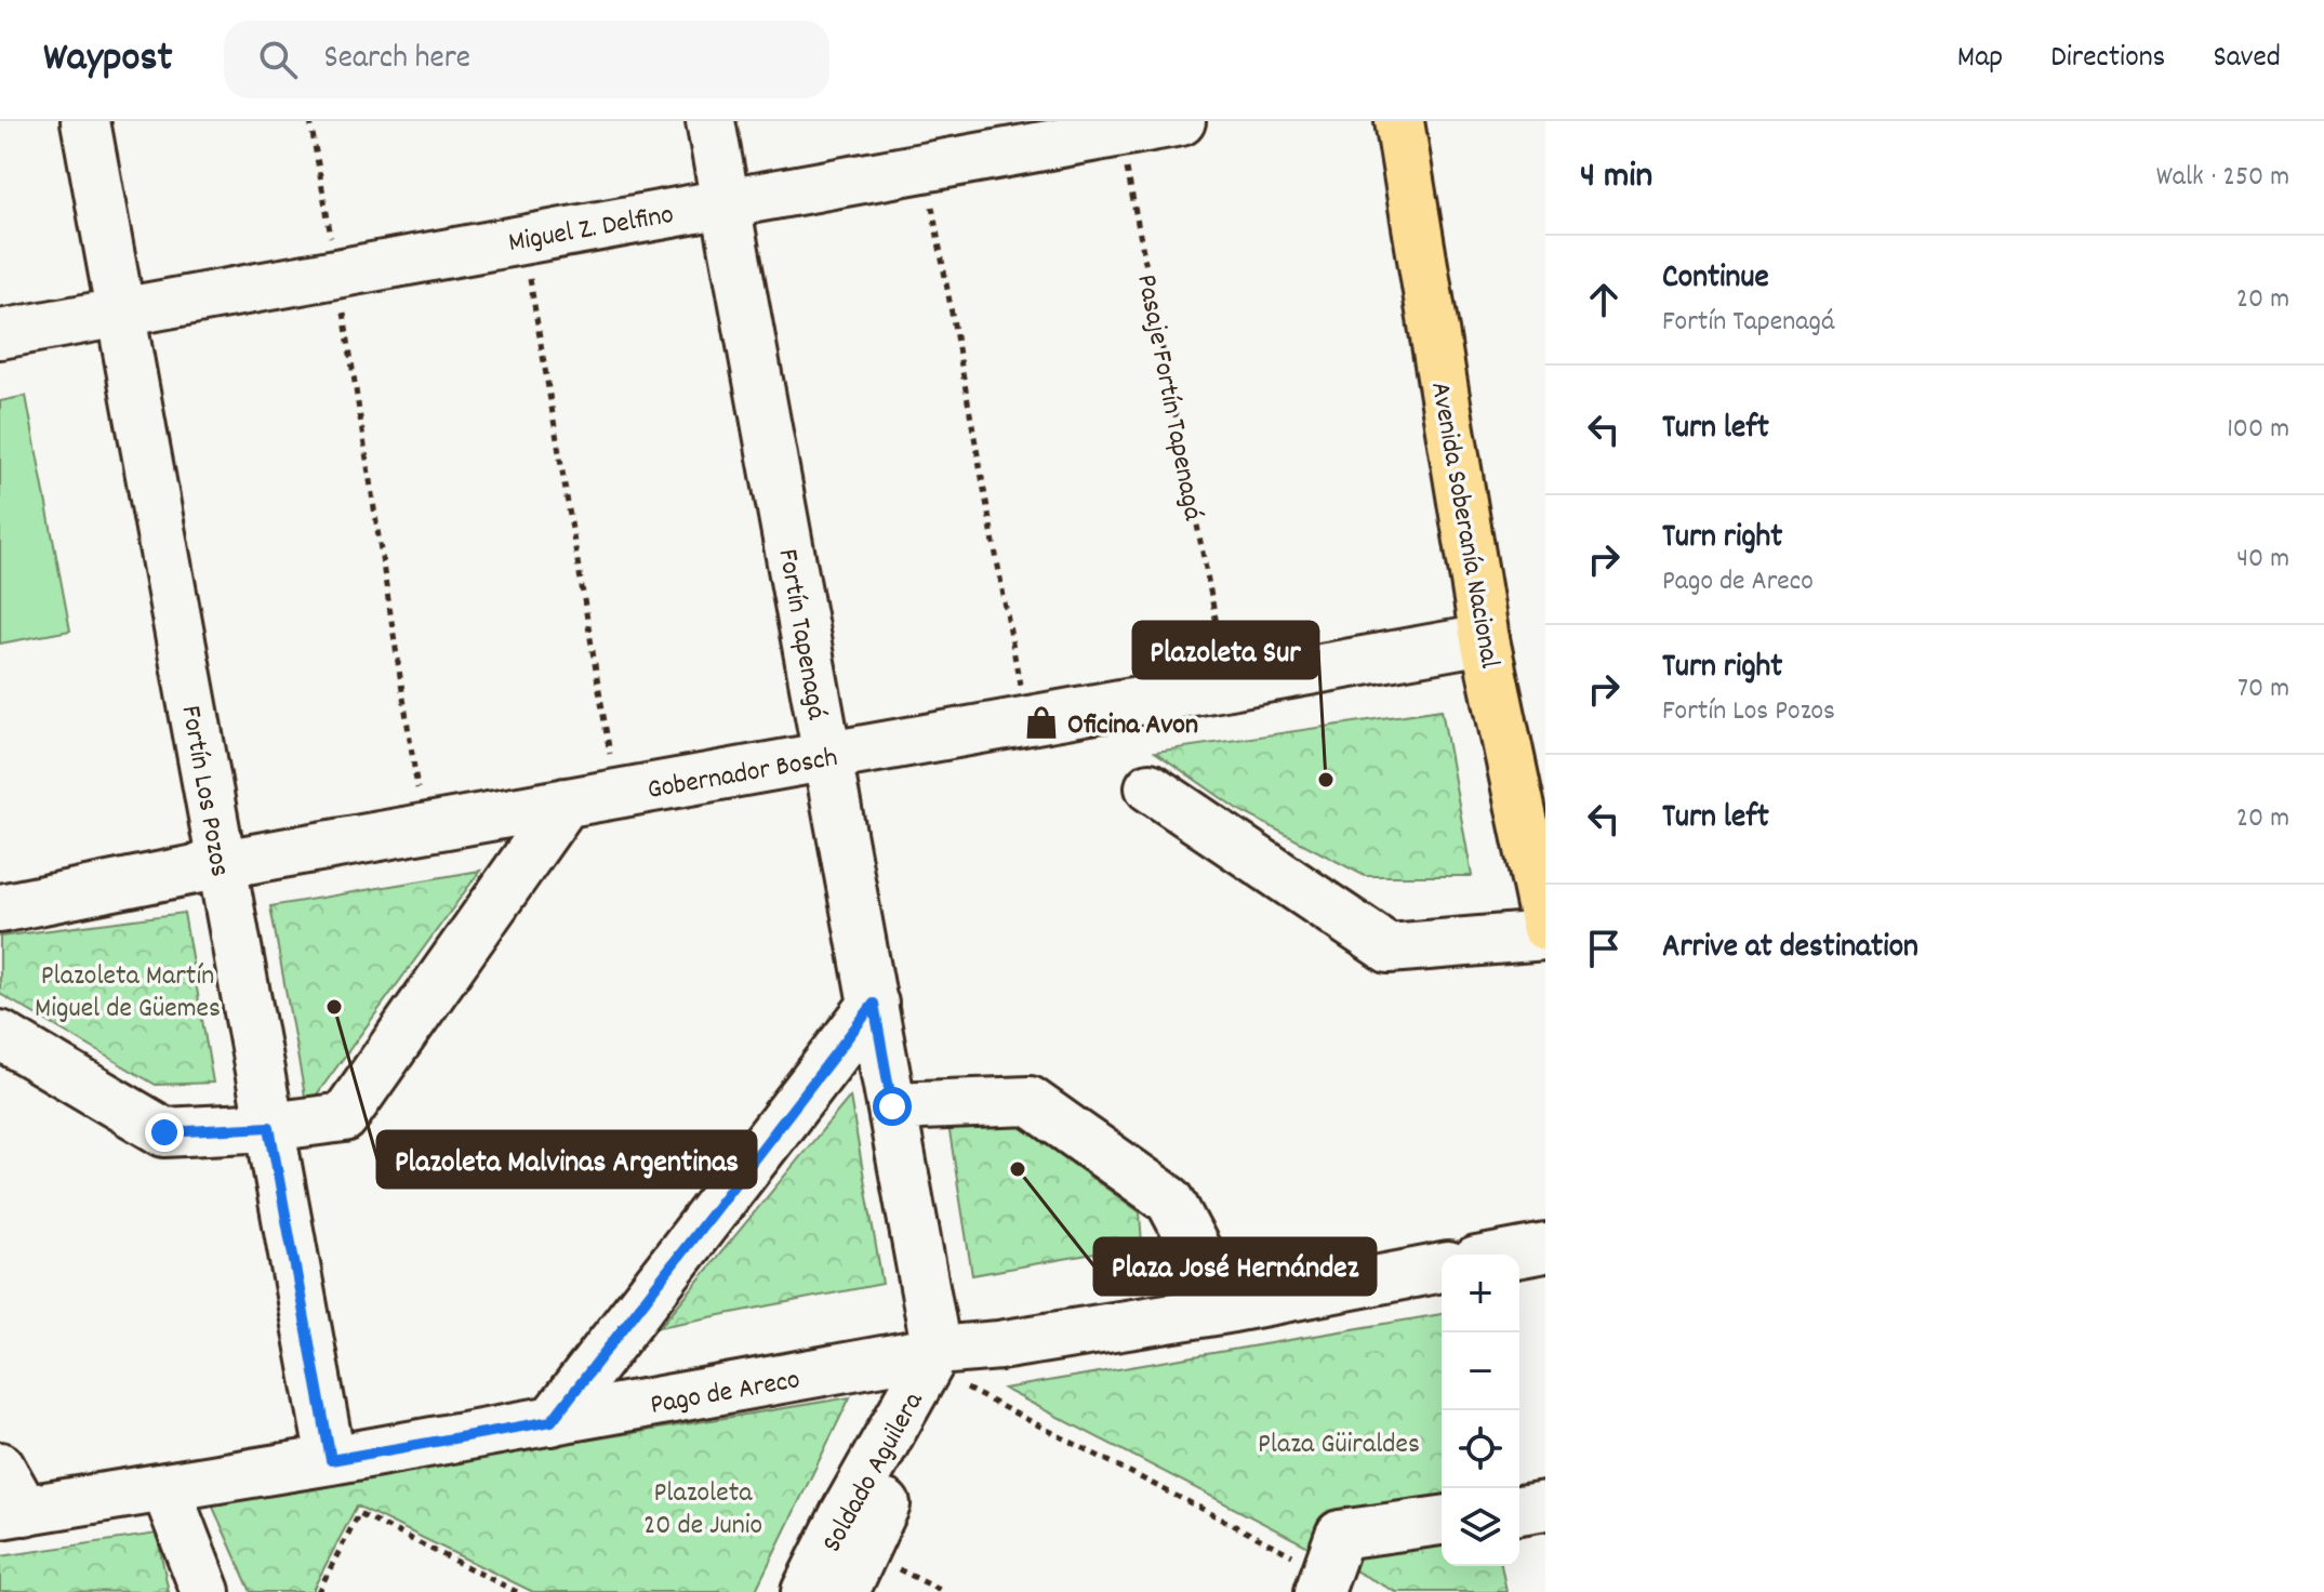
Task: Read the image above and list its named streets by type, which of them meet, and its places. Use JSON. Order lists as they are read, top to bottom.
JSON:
{
  "streets": {
    "main road": ["Avenida Soberanía Nacional"],
    "street": [
      "Miguel Z. Delfino",
      "Fortín Tapenagá",
      "Gobernador Bosch",
      "Fortín Los Pozos",
      "Pago de Areco",
      "Soldado Aguilera"
    ],
    "path": ["Pasaje Fortín Tapenagá"]
  },
  "crossings": [
    ["Miguel Z. Delfino", "Pasaje Fortín Tapenagá"],
    ["Miguel Z. Delfino", "Fortín Tapenagá"],
    ["Miguel Z. Delfino", "Fortín Los Pozos"],
    ["Pasaje Fortín Tapenagá", "Gobernador Bosch"],
    ["Avenida Soberanía Nacional", "Gobernador Bosch"],
    ["Fortín Tapenagá", "Gobernador Bosch"],
    ["Fortín Tapenagá", "Pago de Areco"],
    ["Fortín Tapenagá", "Soldado Aguilera"],
    ["Gobernador Bosch", "Fortín Los Pozos"],
    ["Fortín Los Pozos", "Pago de Areco"],
    ["Pago de Areco", "Soldado Aguilera"]
  ],
  "parks": ["Plazoleta Martín Miguel de Güemes", "Plaza Güiraldes", "Plazoleta 20 de Junio"],
  "places": {
    "shop": ["Oficina Avon"],
    "other": ["Plazoleta Sur", "Plazoleta Malvinas Argentinas", "Plaza José Hernández"]
  },
  "page": {
    "header": "Waypost",
    "search": "Search here",
    "nav": ["Map", "Directions", "Saved"],
    "heading": ["4 min", "Walk · 250 m"],
    "list": [
      ["Continue", "Fortín Tapenagá", "20 m"],
      ["Turn left", "100 m"],
      ["Turn right", "Pago de Areco", "40 m"],
      ["Turn right", "Fortín Los Pozos", "70 m"],
      ["Turn left", "20 m"],
      "Arrive at destination"
    ],
    "map_buttons": ["+", "−"]
  }
}
